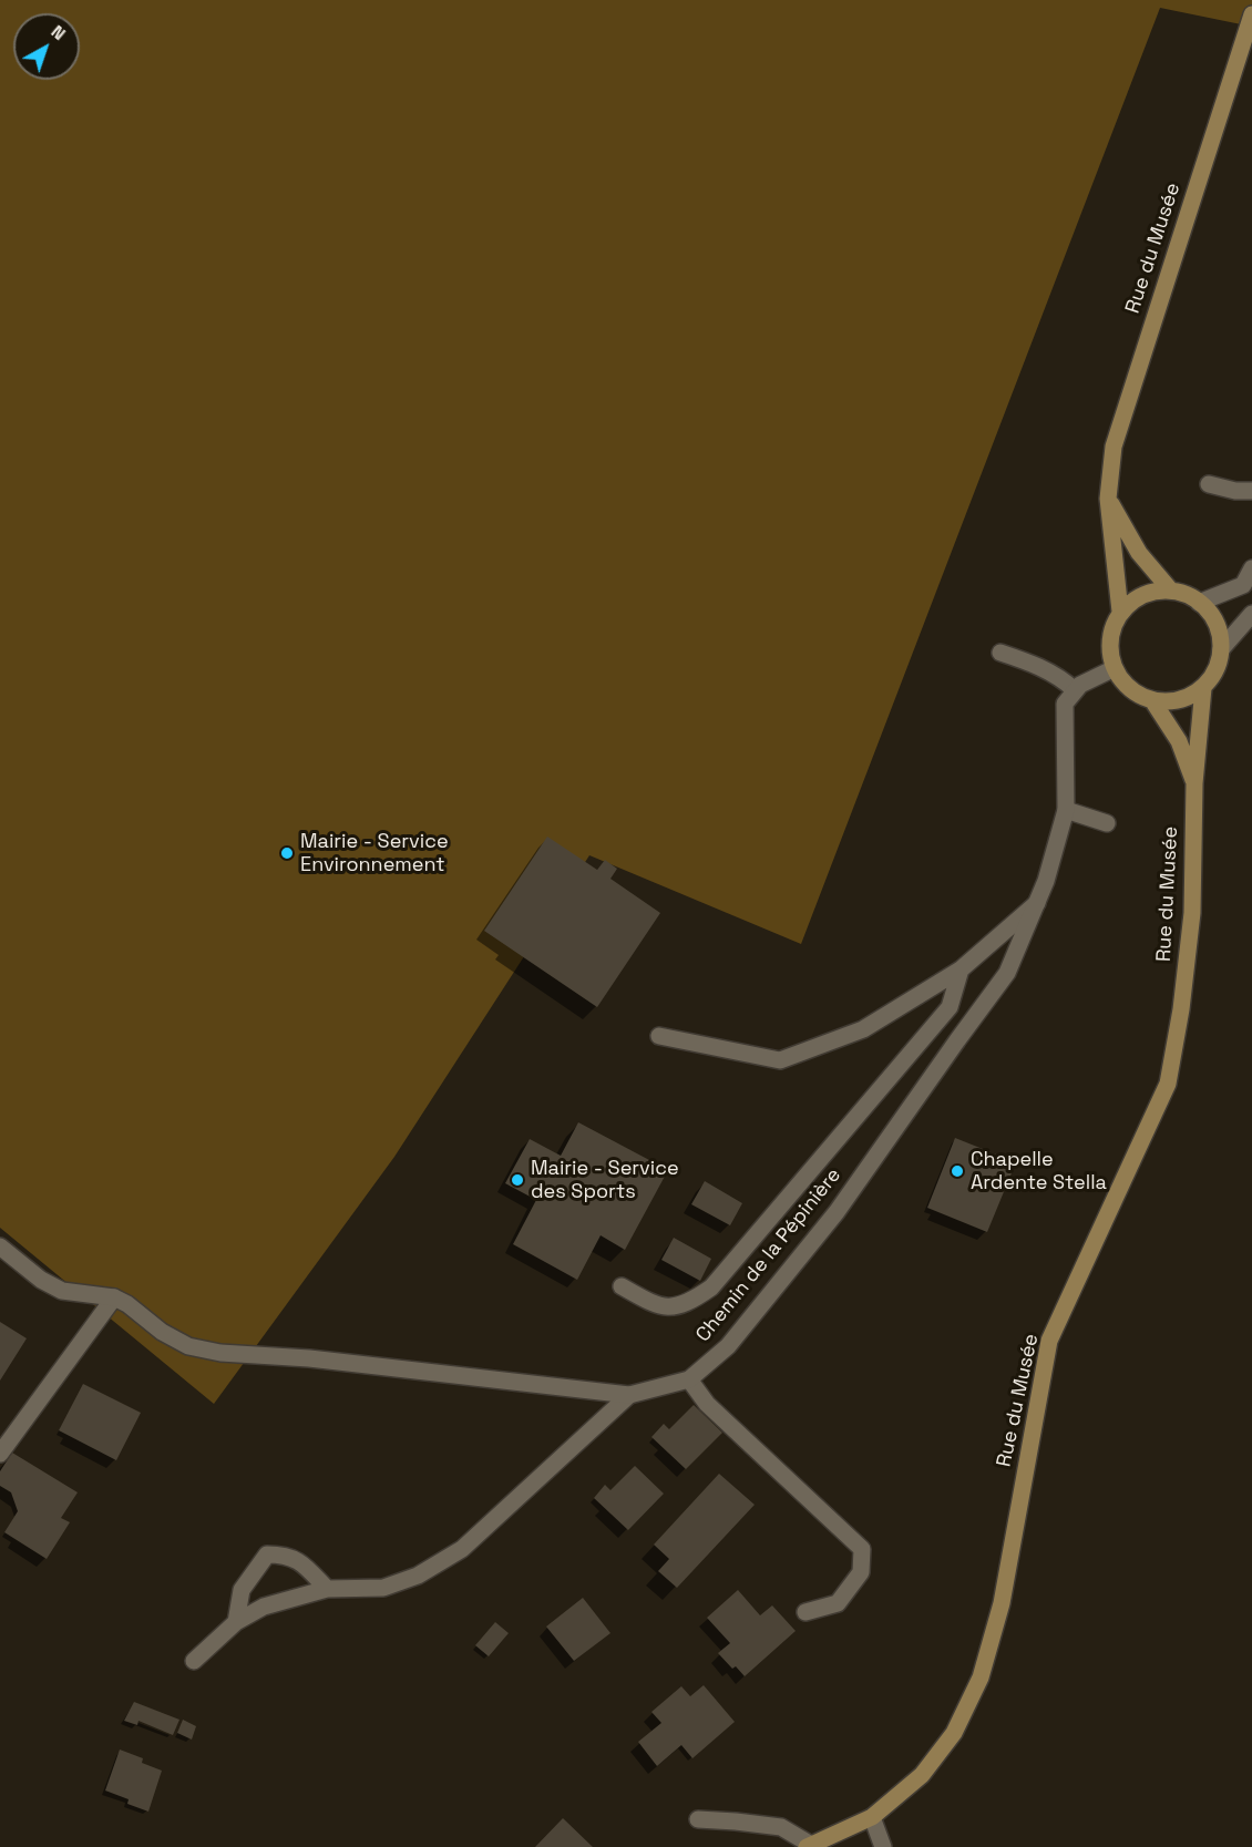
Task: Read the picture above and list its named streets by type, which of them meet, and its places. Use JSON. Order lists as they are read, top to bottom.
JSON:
{
  "streets": {
    "main road": ["Rue du Musée"],
    "street": ["Chemin de la Pépinière"]
  },
  "places": ["Mairie - Service Environnement", "Chapelle Ardente Stella", "Mairie - Service des Sports"],
  "north": "top right"
}
